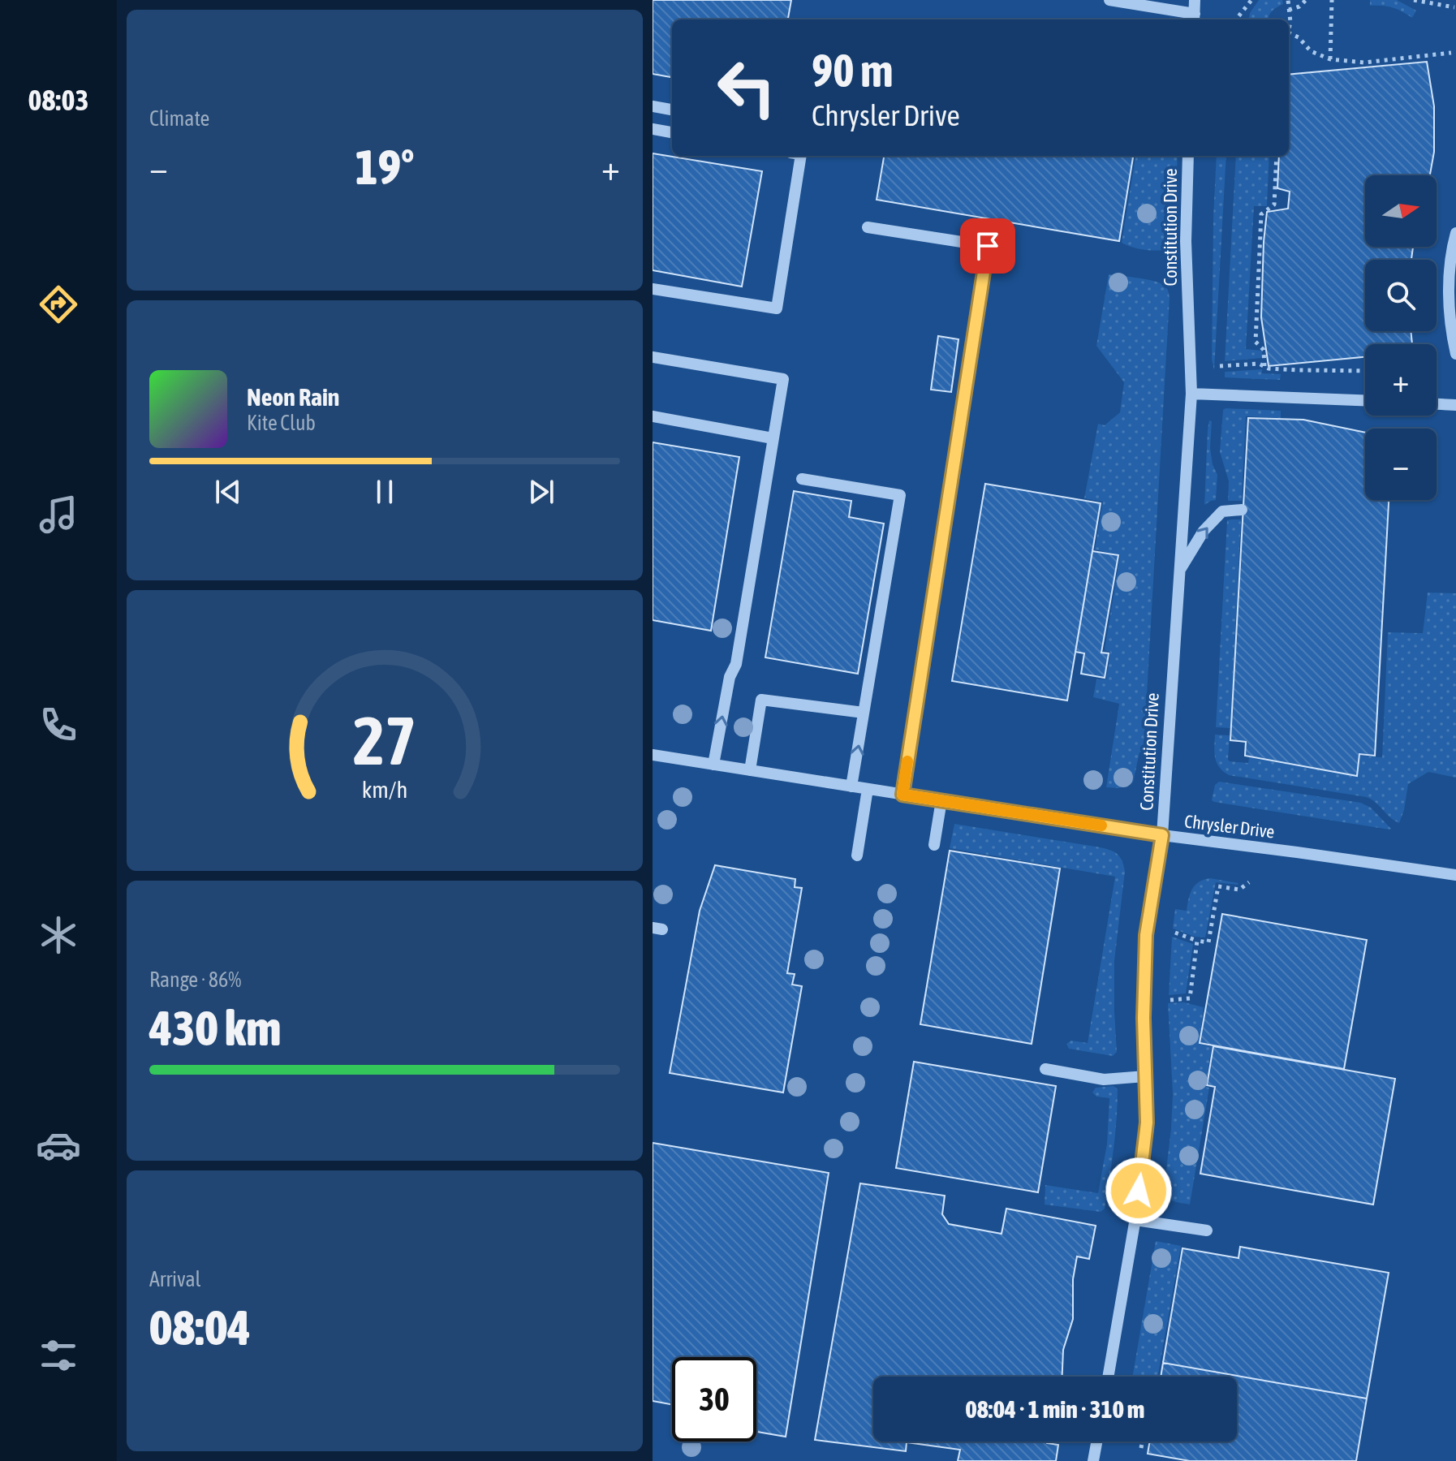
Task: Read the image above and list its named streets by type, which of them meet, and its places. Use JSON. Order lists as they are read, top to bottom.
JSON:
{
  "streets": {
    "street": ["Constitution Drive", "Chrysler Drive"]
  },
  "crossings": [
    ["Constitution Drive", "Chrysler Drive"]
  ],
  "north": "right",
  "page": {
    "tabs": "08:03",
    "tile": [
      "Climate",
      ["Range · 86%", "430 km"],
      ["Arrival", "08:04"]
    ],
    "turn": ["90 m", "Chrysler Drive"],
    "heat": ["−", "19°", "+"],
    "map_buttons": ["+", "−"],
    "song": ["Neon Rain", "Kite Club"],
    "limit": "30",
    "trip": "08:04 · 1 min · 310 m",
    "gauge": ["27", "km/h"]
  }
}
